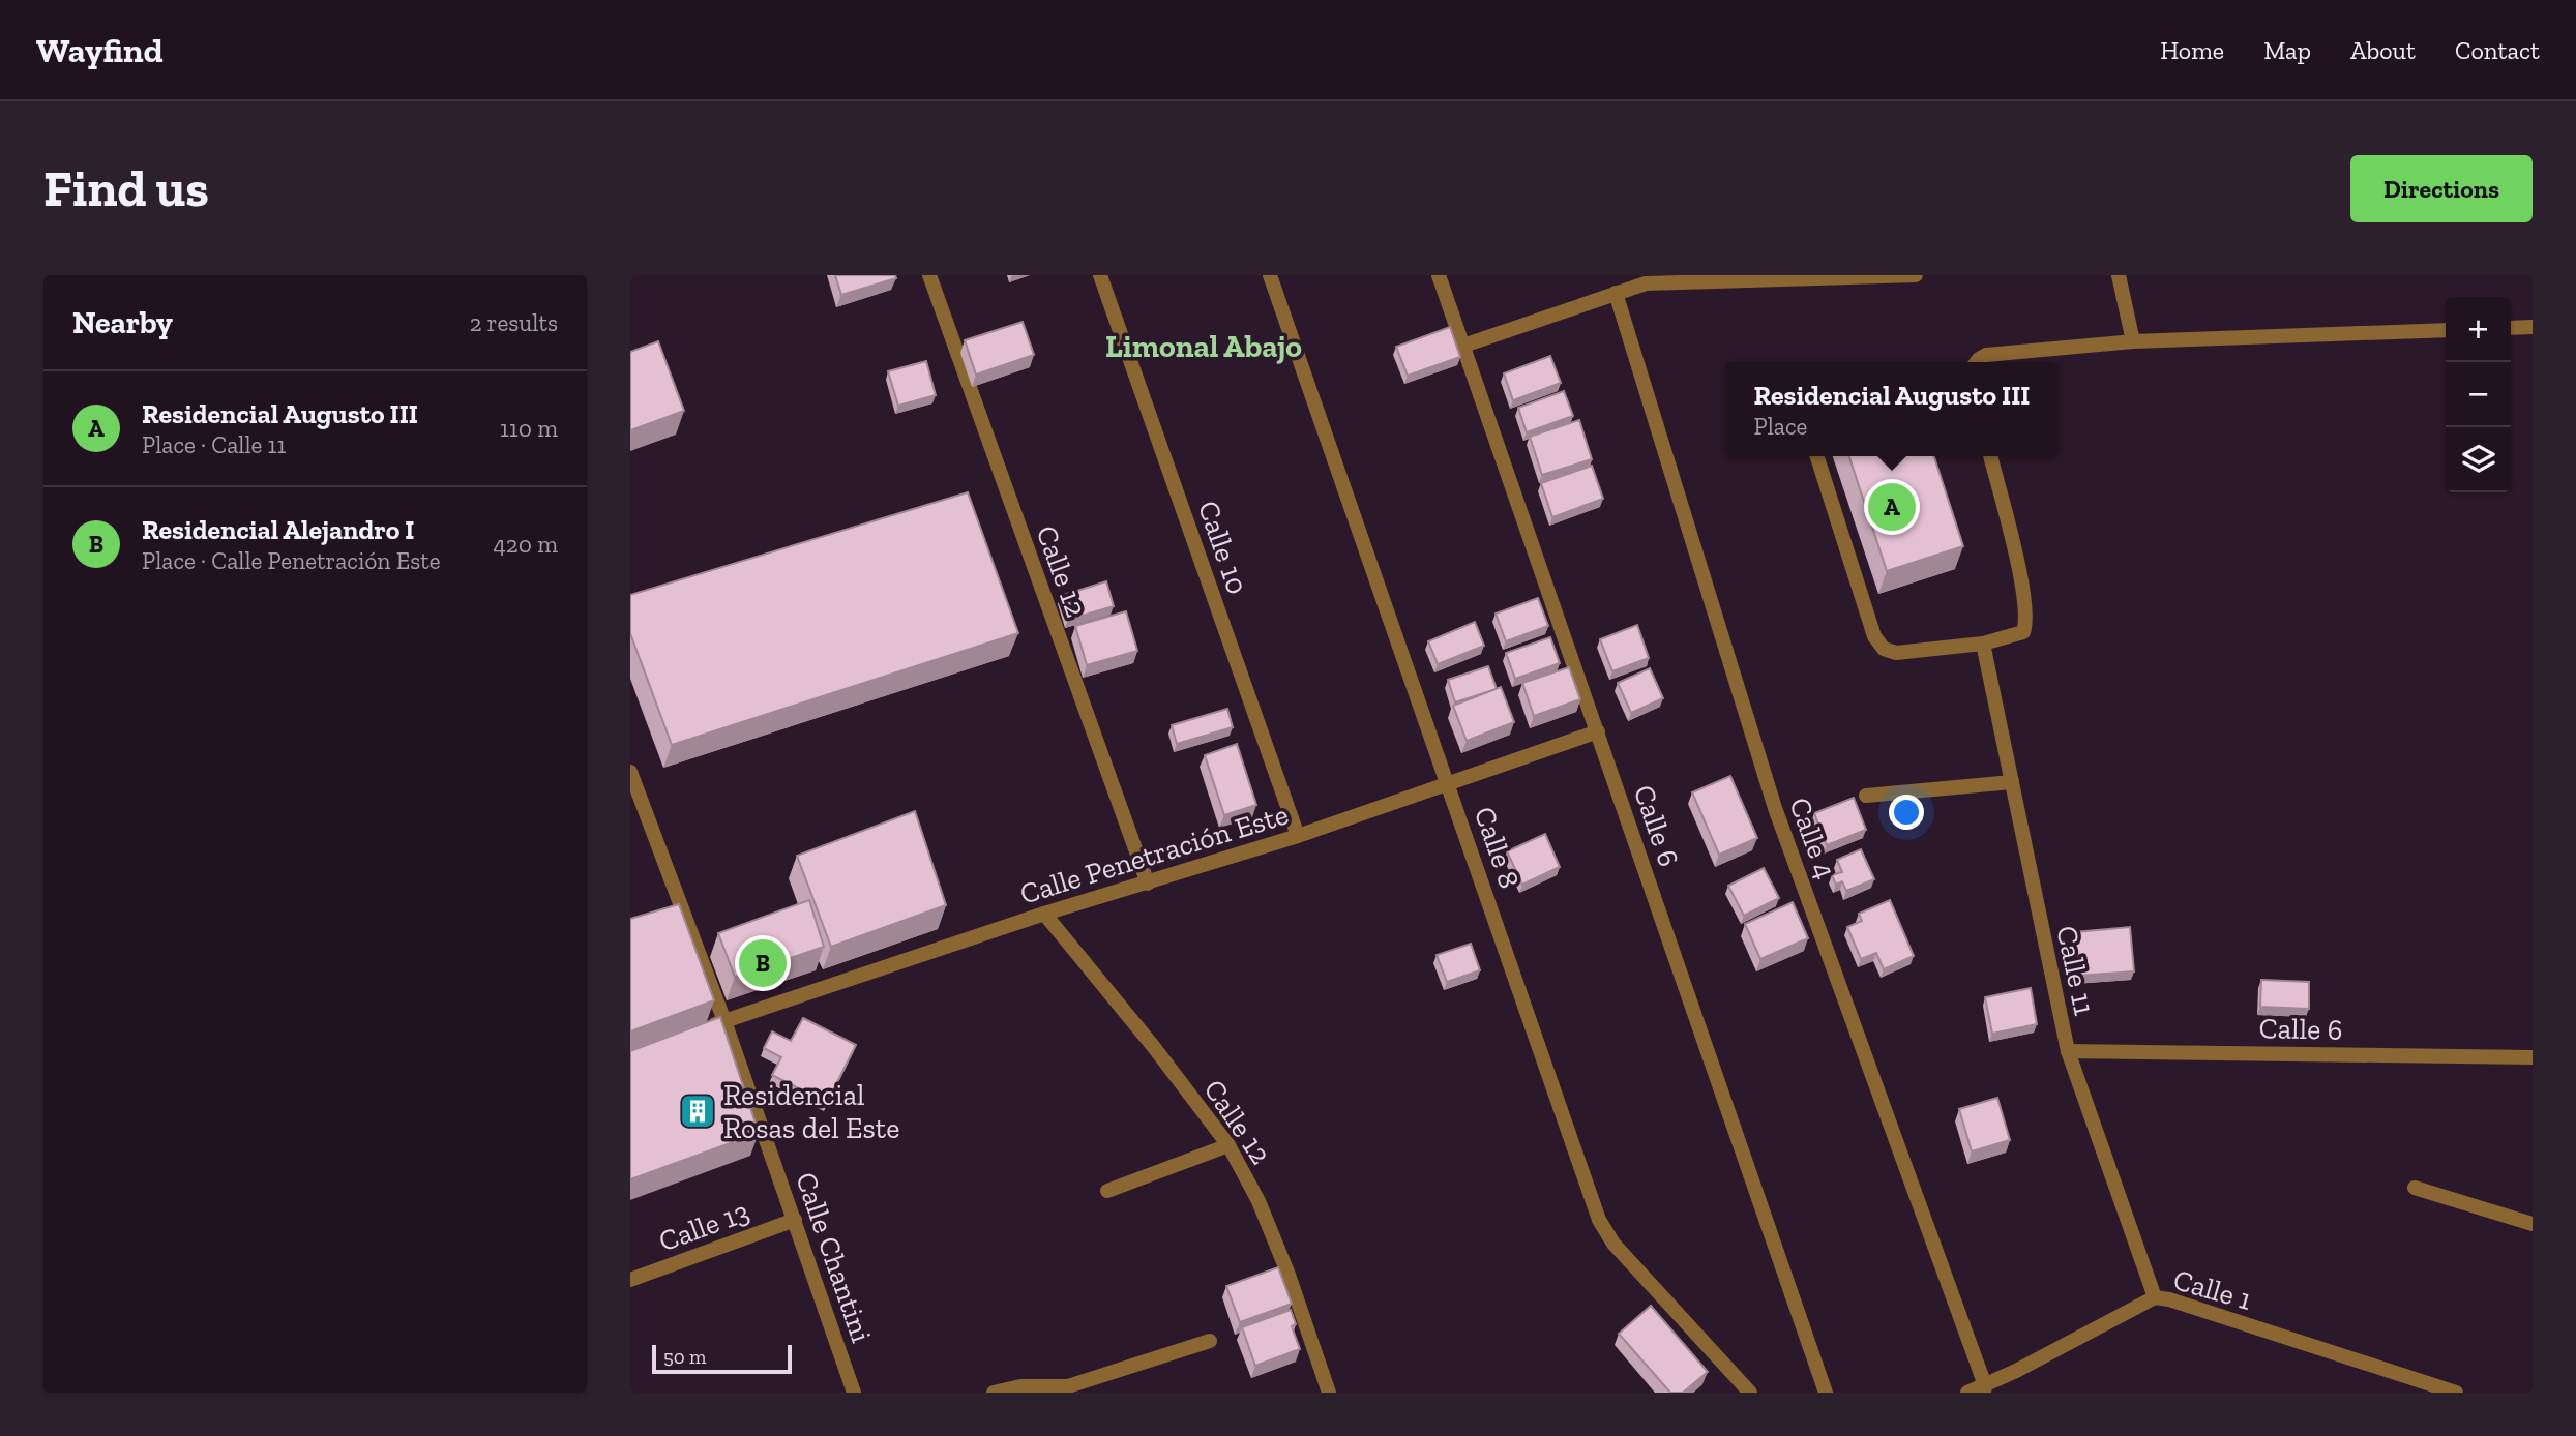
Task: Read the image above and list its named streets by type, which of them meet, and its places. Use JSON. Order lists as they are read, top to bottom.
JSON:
{
  "streets": {
    "street": [
      "Calle 10",
      "Calle 12",
      "Calle 6",
      "Calle 4",
      "Calle 8",
      "Calle Penetración Este",
      "Calle 11",
      "Calle 13",
      "Calle Chantini",
      "Calle 1"
    ]
  },
  "crossings": [
    ["Calle 10", "Calle Penetración Este"],
    ["Calle 12", "Calle Penetración Este"],
    ["Calle 6", "Calle Penetración Este"],
    ["Calle 6", "Calle 11"],
    ["Calle 4", "Calle 1"],
    ["Calle 8", "Calle Penetración Este"],
    ["Calle Penetración Este", "Calle Chantini"],
    ["Calle 11", "Calle 1"],
    ["Calle 13", "Calle Chantini"]
  ],
  "districts": ["Limonal Abajo"],
  "places": {
    "building": ["Residencial Rosas del Este"]
  },
  "scale_bar": "50 m",
  "page": {
    "header": "Wayfind",
    "nav": [
      "Home",
      "Map",
      "About",
      "Contact"
    ],
    "buttons": "Directions",
    "title": "Find us",
    "heading": ["Nearby", "2 results"],
    "map_buttons": ["+", "−"],
    "popup": ["Residencial Augusto III", "Place"],
    "list": [
      {
        "mark": "A",
        "name": "Residencial Augusto III",
        "note": "Place · Calle 11",
        "value": "110 m"
      },
      {
        "mark": "B",
        "name": "Residencial Alejandro I",
        "note": "Place · Calle Penetración Este",
        "value": "420 m"
      }
    ],
    "pins": ["A", "B"],
    "scale": "50 m"
  }
}
